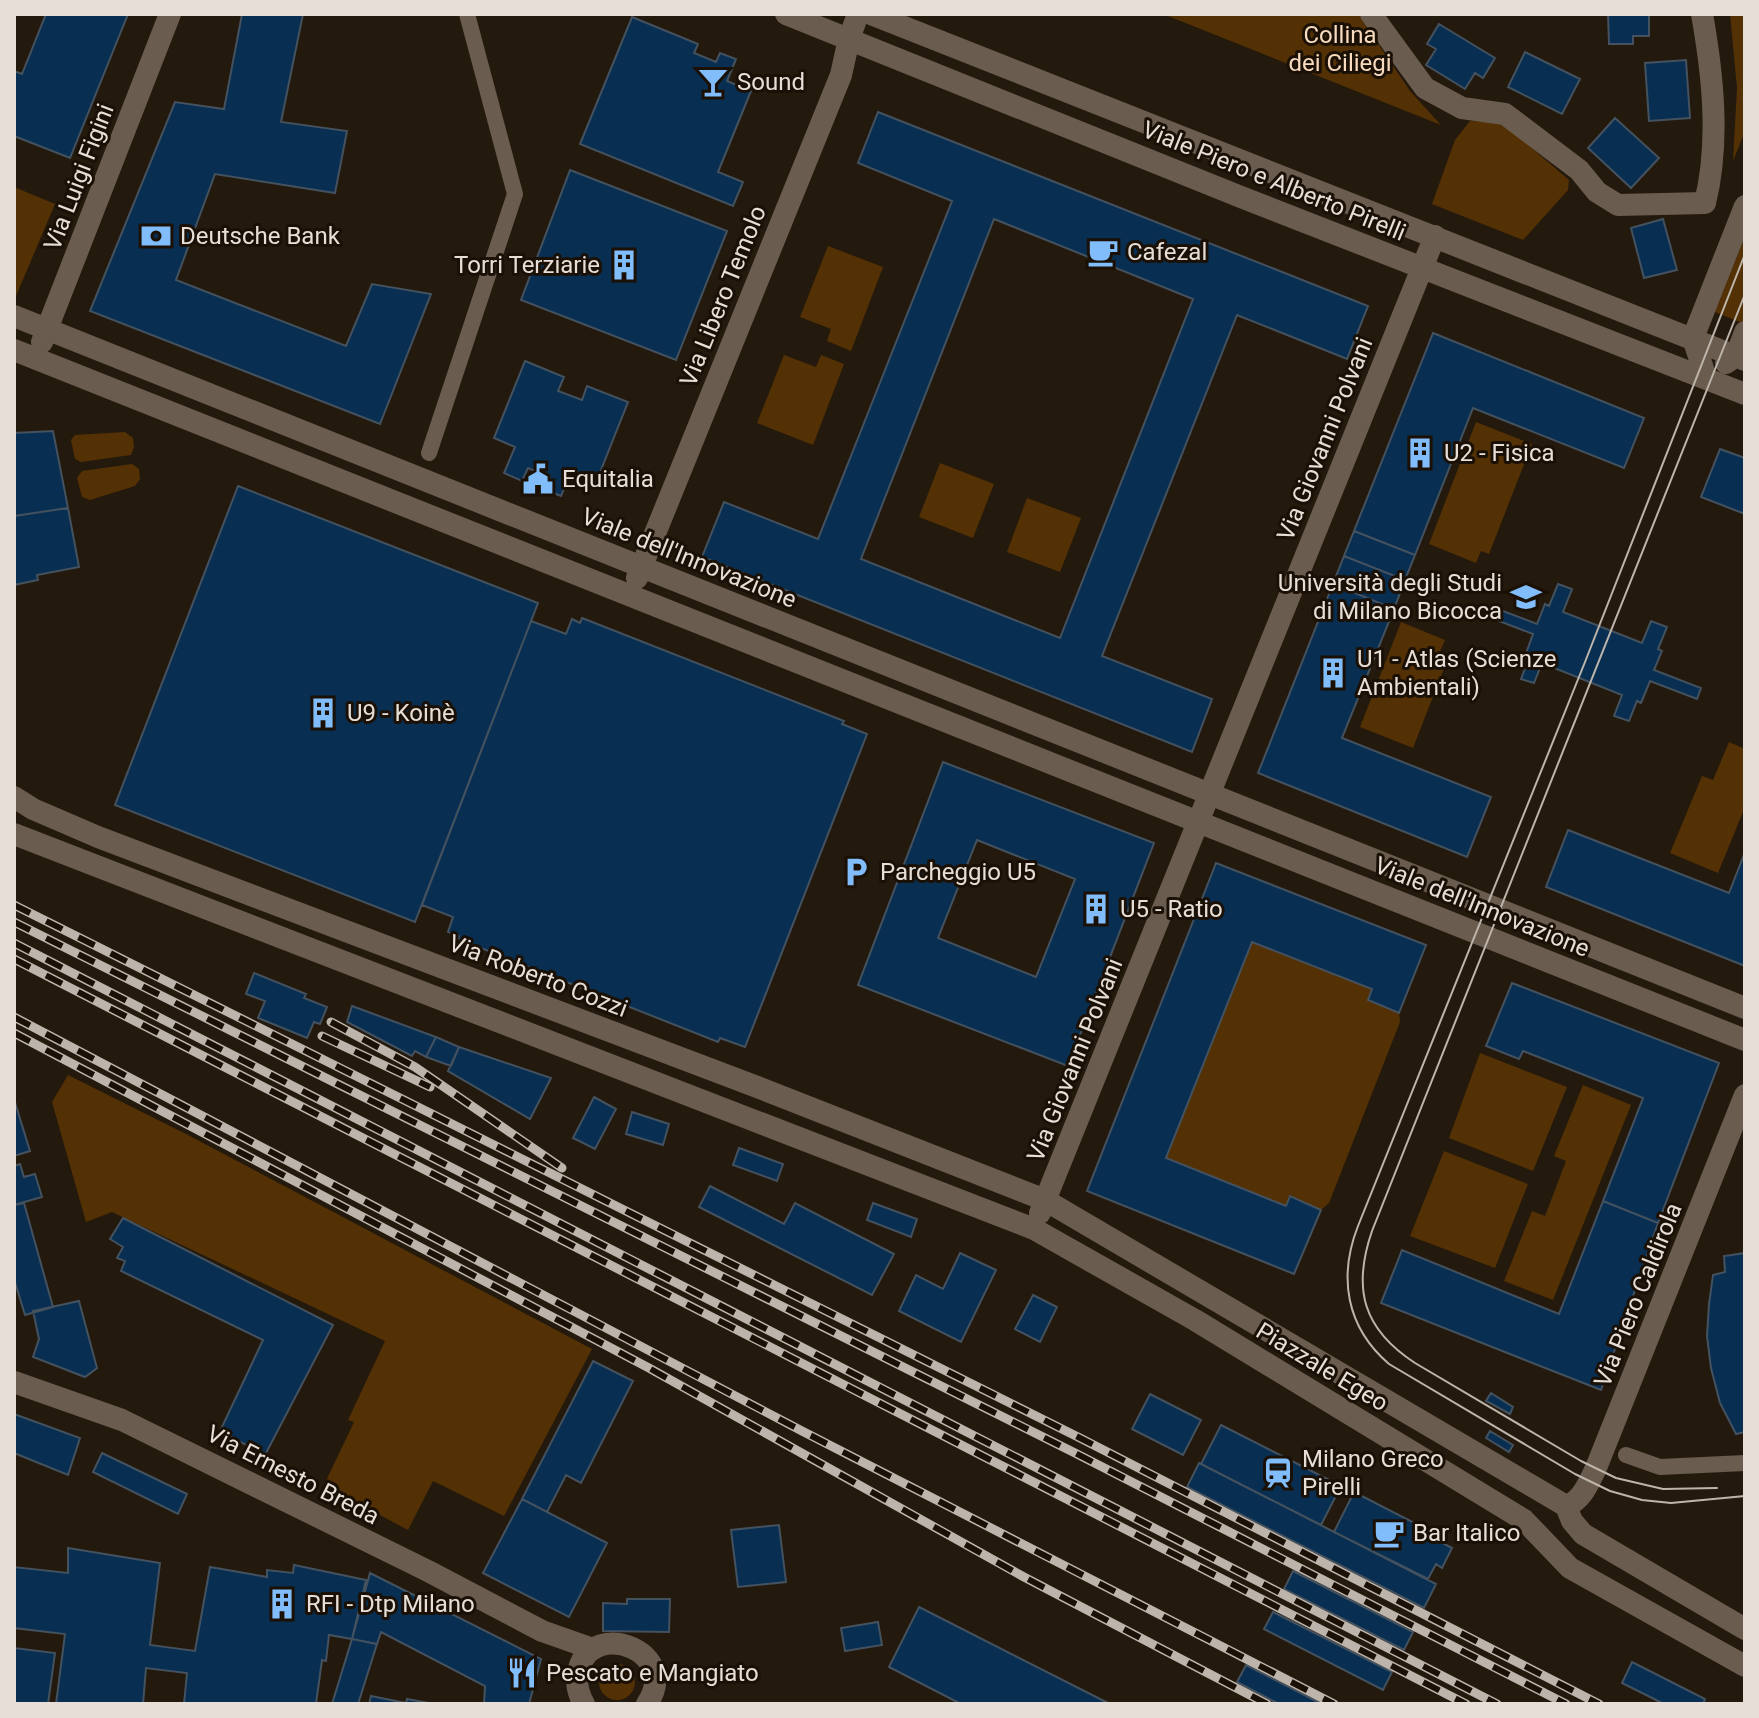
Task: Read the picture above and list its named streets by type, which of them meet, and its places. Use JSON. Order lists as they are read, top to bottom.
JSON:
{
  "streets": {
    "street": [
      "Via Luigi Figini",
      "Viale Piero e Alberto Pirelli",
      "Via Libero Temolo",
      "Via Giovanni Polvani",
      "Viale dell'Innovazione",
      "Via Roberto Cozzi",
      "Via Piero Caldirola",
      "Piazzale Egeo",
      "Via Ernesto Breda"
    ]
  },
  "crossings": [
    ["Via Luigi Figini", "Viale dell'Innovazione"],
    ["Viale Piero e Alberto Pirelli", "Via Libero Temolo"],
    ["Viale Piero e Alberto Pirelli", "Via Giovanni Polvani"],
    ["Via Libero Temolo", "Viale dell'Innovazione"],
    ["Via Giovanni Polvani", "Viale dell'Innovazione"],
    ["Via Giovanni Polvani", "Via Roberto Cozzi"],
    ["Via Giovanni Polvani", "Piazzale Egeo"],
    ["Via Roberto Cozzi", "Piazzale Egeo"],
    ["Via Piero Caldirola", "Piazzale Egeo"]
  ],
  "parks": ["Collina dei Ciliegi"],
  "places": {
    "bar": ["Sound"],
    "bank": ["Deutsche Bank"],
    "cafe": ["Cafezal", "Bar Italico"],
    "building": [
      "Torri Terziarie",
      "U2 - Fisica",
      "U1 - Atlas (Scienze Ambientali)",
      "U9 - Koinè",
      "U5 - Ratio",
      "RFI - Dtp Milano"
    ],
    "public building": ["Equitalia"],
    "school or university": ["Università degli Studi di Milano Bicocca"],
    "parking": ["Parcheggio U5"],
    "station": ["Milano Greco Pirelli"],
    "restaurant": ["Pescato e Mangiato"]
  }
}
